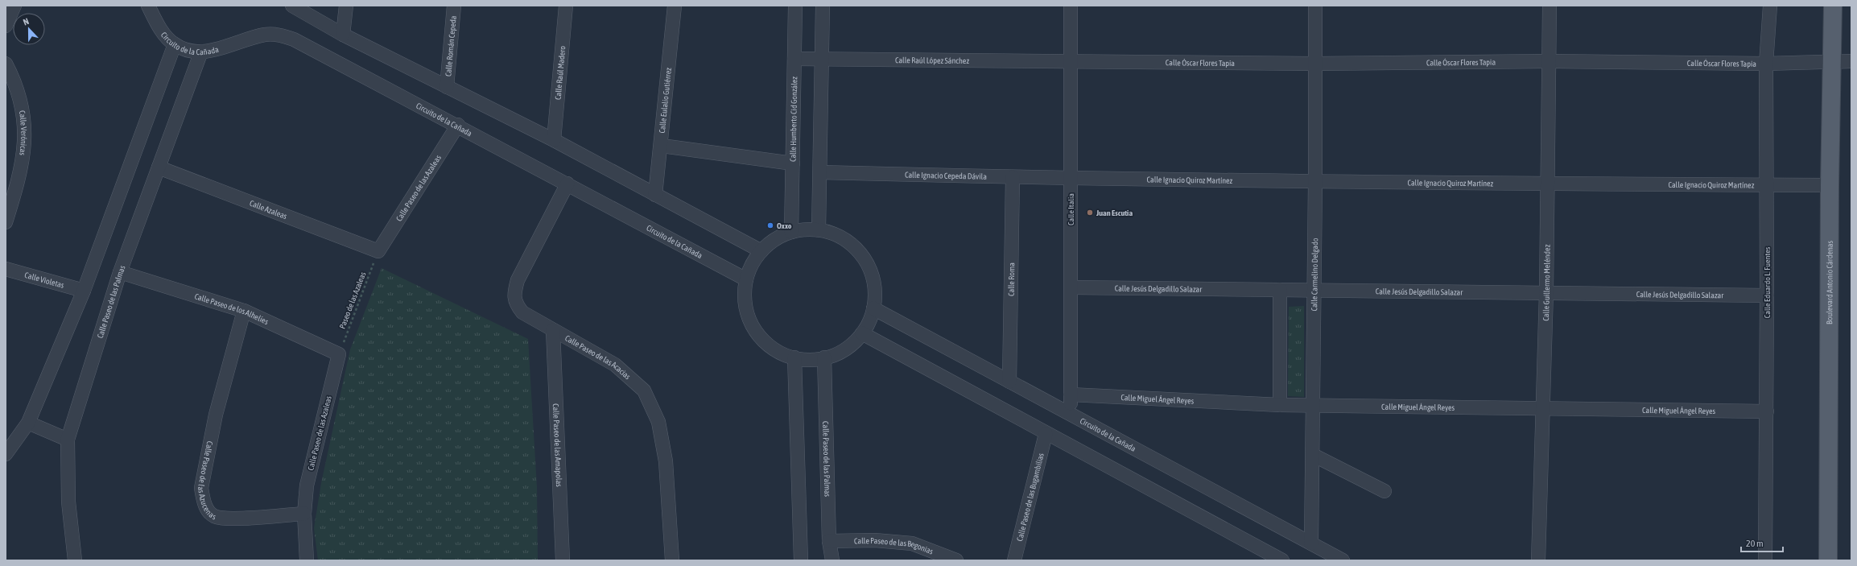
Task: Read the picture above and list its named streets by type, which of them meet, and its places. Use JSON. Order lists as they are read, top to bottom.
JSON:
{
  "streets": {
    "main road": ["Boulevard Antonio Cárdenas"],
    "street": [
      "Circuito de la Cañada",
      "Calle Román Cepeda",
      "Calle Raúl López Sánchez",
      "Calle Óscar Flores Tapia",
      "Calle Raúl Madero",
      "Calle Eulalio Gutiérrez",
      "Calle Humberto Cid González",
      "Calle Verónicas",
      "Calle Ignacio Cepeda Dávila",
      "Calle Ignacio Quiroz Martínez",
      "Calle Paseo de las Azaleas",
      "Calle Azaleas",
      "Calle Italia",
      "Calle Carmelino Delgado",
      "Calle Roma",
      "Calle Violetas",
      "Calle Eduardo L. Fuentes",
      "Calle Guillermo Meléndez",
      "Calle Jesús Delgadillo Salazar",
      "Calle Paseo de las Palmas",
      "Calle Paseo de los Alhelíes",
      "Calle Paseo de las Acacias",
      "Calle Miguel Ángel Reyes",
      "Calle Paseo de las Amapolas",
      "Calle Paseo de las Azucenas",
      "Calle Paseo de las Bugambilias",
      "Calle Paseo de las Begonias"
    ],
    "path": ["Paseo de las Azaleas"]
  },
  "crossings": [
    ["Circuito de la Cañada", "Calle Paseo de las Azaleas"],
    ["Circuito de la Cañada", "Calle Italia"],
    ["Circuito de la Cañada", "Calle Carmelino Delgado"],
    ["Circuito de la Cañada", "Calle Roma"],
    ["Circuito de la Cañada", "Calle Paseo de las Palmas"],
    ["Circuito de la Cañada", "Calle Paseo de las Acacias"],
    ["Calle Raúl López Sánchez", "Calle Óscar Flores Tapia"],
    ["Calle Raúl López Sánchez", "Calle Humberto Cid González"],
    ["Calle Raúl López Sánchez", "Calle Italia"],
    ["Calle Óscar Flores Tapia", "Calle Italia"],
    ["Calle Óscar Flores Tapia", "Calle Carmelino Delgado"],
    ["Calle Óscar Flores Tapia", "Calle Eduardo L. Fuentes"],
    ["Calle Óscar Flores Tapia", "Boulevard Antonio Cárdenas"],
    ["Calle Óscar Flores Tapia", "Calle Guillermo Meléndez"],
    ["Calle Ignacio Cepeda Dávila", "Calle Ignacio Quiroz Martínez"],
    ["Calle Ignacio Cepeda Dávila", "Calle Italia"],
    ["Calle Ignacio Cepeda Dávila", "Calle Roma"],
    ["Calle Ignacio Quiroz Martínez", "Calle Italia"],
    ["Calle Ignacio Quiroz Martínez", "Calle Carmelino Delgado"],
    ["Calle Ignacio Quiroz Martínez", "Calle Eduardo L. Fuentes"],
    ["Calle Ignacio Quiroz Martínez", "Boulevard Antonio Cárdenas"],
    ["Calle Ignacio Quiroz Martínez", "Calle Guillermo Meléndez"],
    ["Calle Paseo de las Azaleas", "Calle Azaleas"],
    ["Calle Paseo de las Azaleas", "Paseo de las Azaleas"],
    ["Calle Paseo de las Azaleas", "Calle Paseo de los Alhelíes"],
    ["Calle Paseo de las Azaleas", "Calle Paseo de las Azucenas"],
    ["Calle Azaleas", "Paseo de las Azaleas"],
    ["Calle Azaleas", "Calle Paseo de las Palmas"],
    ["Calle Italia", "Calle Jesús Delgadillo Salazar"],
    ["Calle Italia", "Calle Miguel Ángel Reyes"],
    ["Calle Carmelino Delgado", "Calle Jesús Delgadillo Salazar"],
    ["Calle Carmelino Delgado", "Calle Miguel Ángel Reyes"],
    ["Calle Eduardo L. Fuentes", "Calle Jesús Delgadillo Salazar"],
    ["Calle Eduardo L. Fuentes", "Calle Miguel Ángel Reyes"],
    ["Calle Guillermo Meléndez", "Calle Jesús Delgadillo Salazar"],
    ["Calle Guillermo Meléndez", "Calle Miguel Ángel Reyes"],
    ["Paseo de las Azaleas", "Calle Paseo de los Alhelíes"],
    ["Calle Paseo de las Palmas", "Calle Paseo de los Alhelíes"],
    ["Calle Paseo de las Palmas", "Calle Paseo de las Begonias"],
    ["Calle Paseo de los Alhelíes", "Calle Paseo de las Azucenas"],
    ["Calle Paseo de las Acacias", "Calle Paseo de las Amapolas"]
  ],
  "places": ["Juan Escutia", "Oxxo"],
  "scale_bar": "20 m",
  "north": "top"
}
